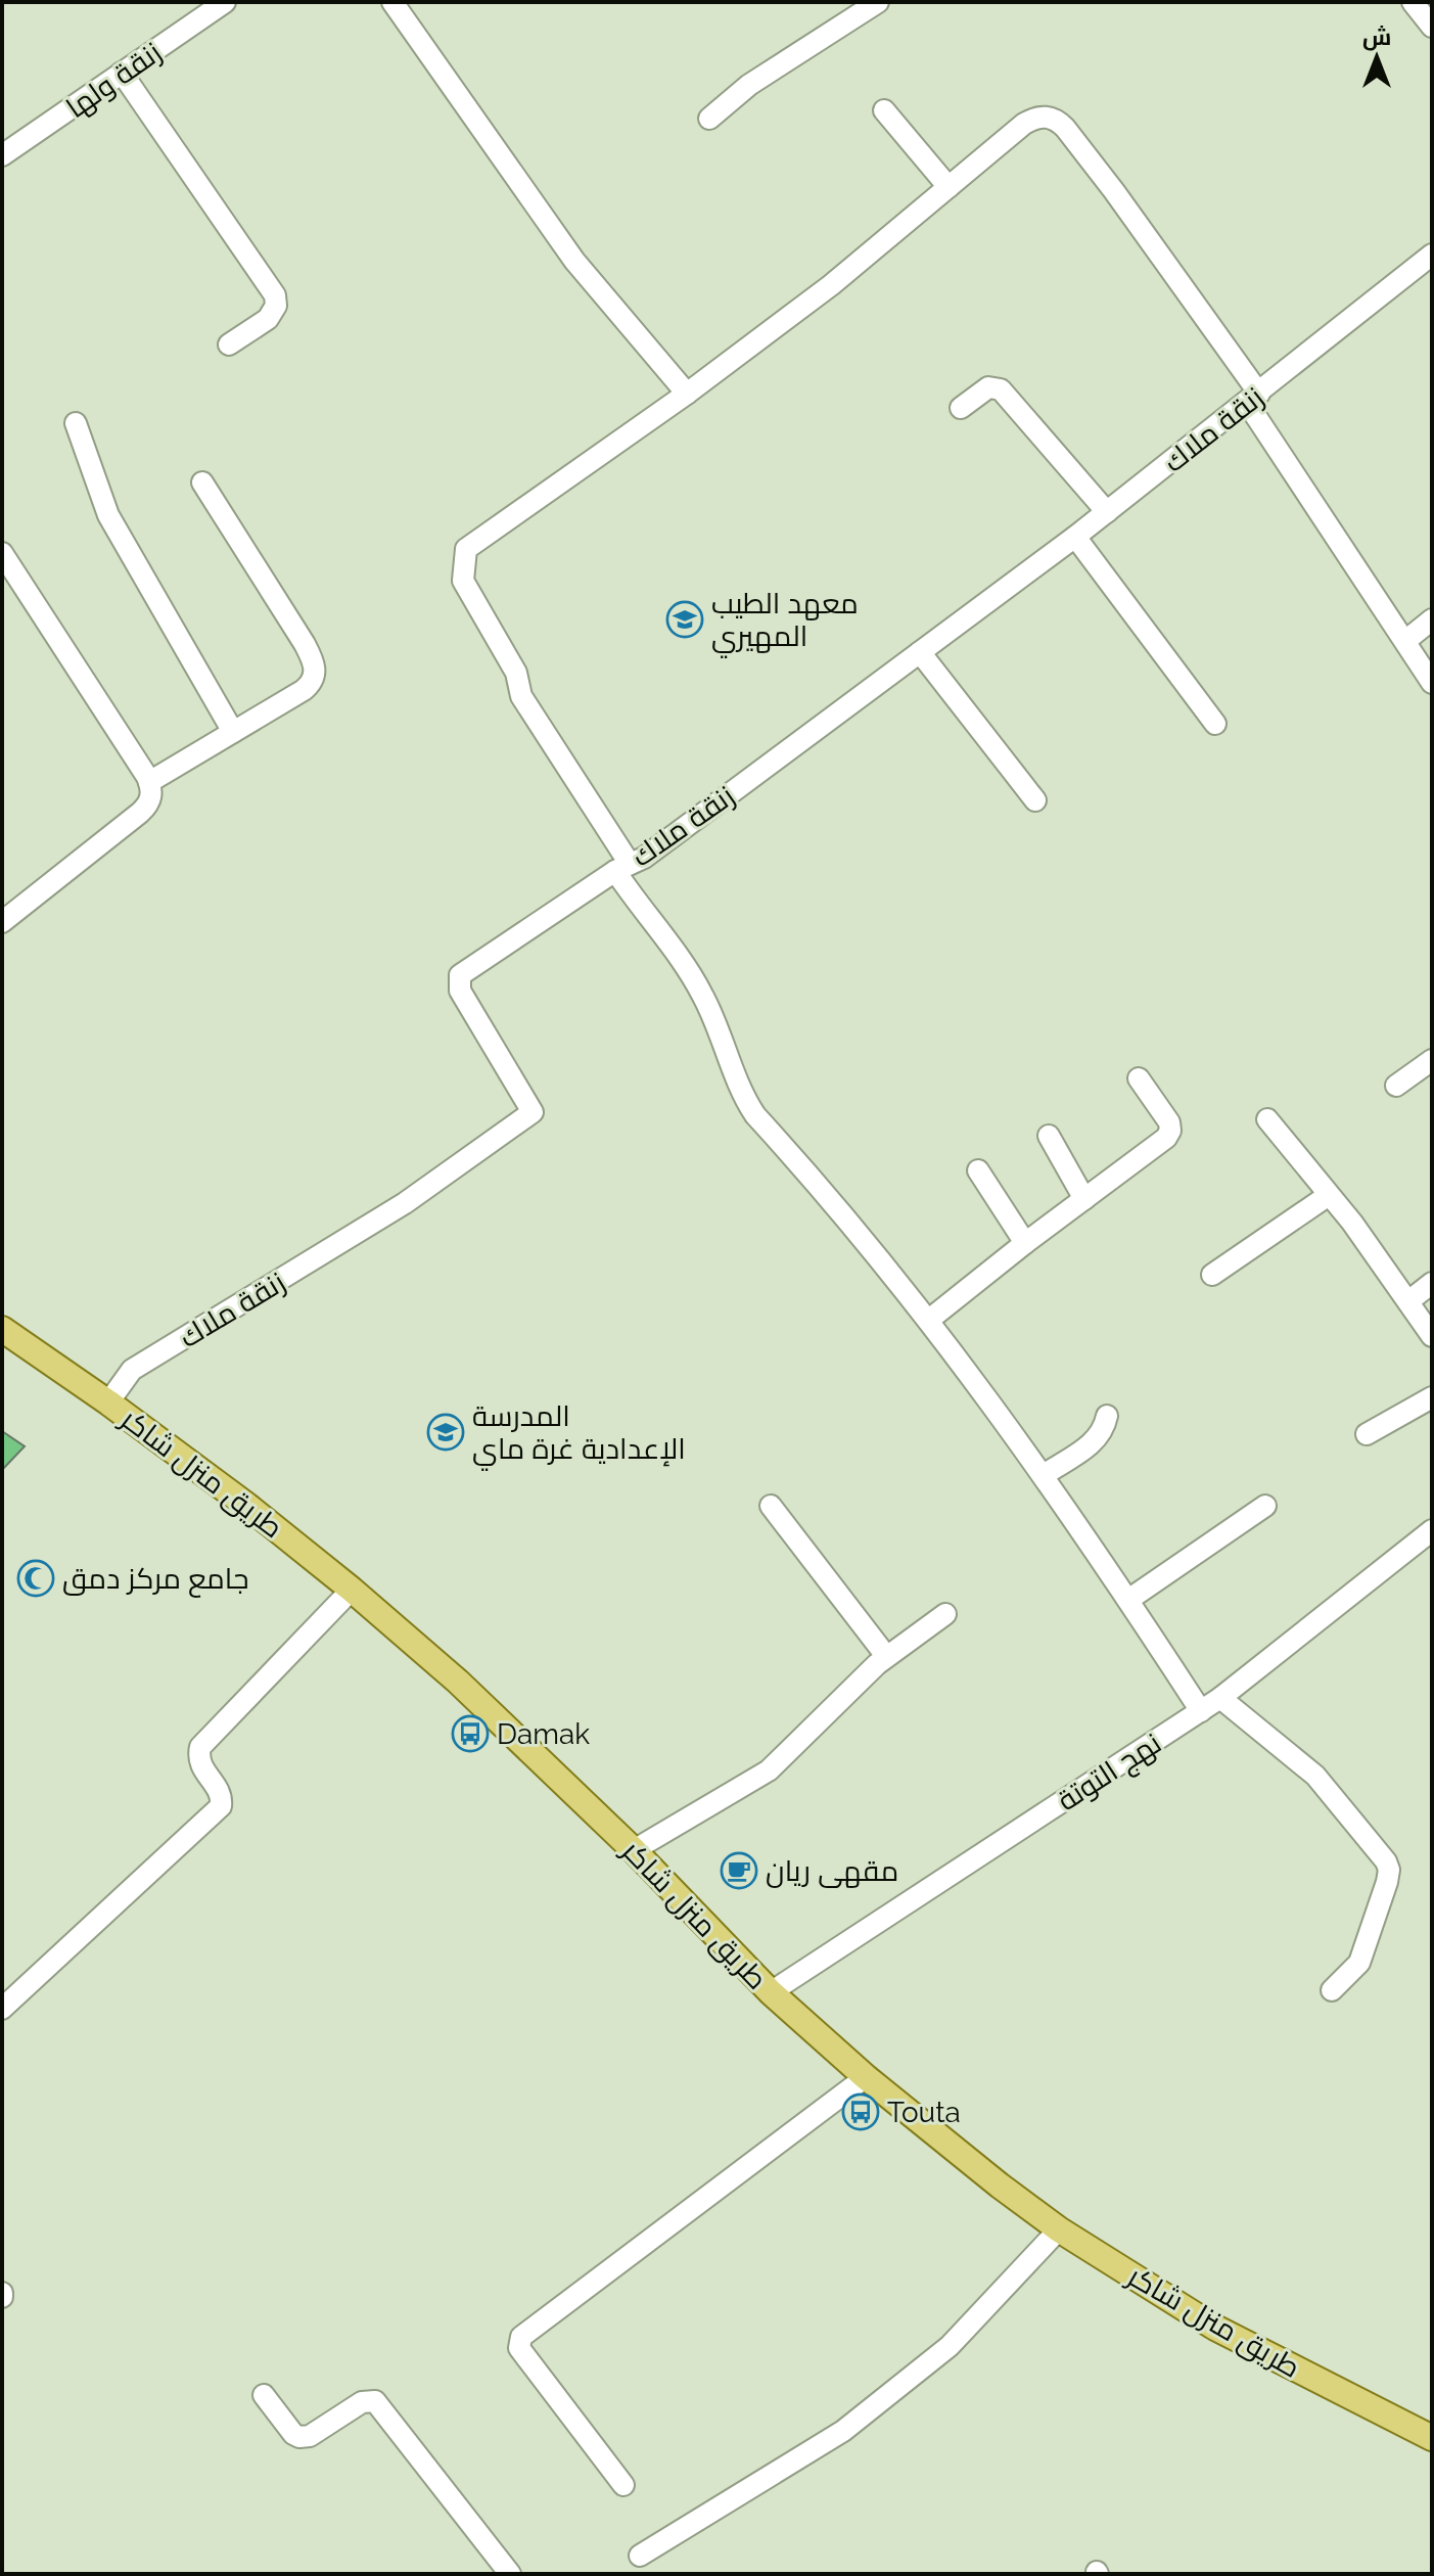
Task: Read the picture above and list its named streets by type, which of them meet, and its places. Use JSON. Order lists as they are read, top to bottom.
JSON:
{
  "streets": {
    "main road": ["طريق منزل شاكر"],
    "street": ["زنقة ولها", "زنقة ملاك", "نهج التوتة"]
  },
  "crossings": [
    ["زنقة ملاك", "طريق منزل شاكر"],
    ["طريق منزل شاكر", "نهج التوتة"]
  ],
  "places": {
    "school or university": ["معهد الطيب المهيري", "المدرسة الإعدادية غرة ماي"],
    "mosque": ["جامع مركز دمق"],
    "bus stop": ["Damak", "Touta"],
    "cafe": ["مقهى ريان"]
  },
  "north": "top"
}
